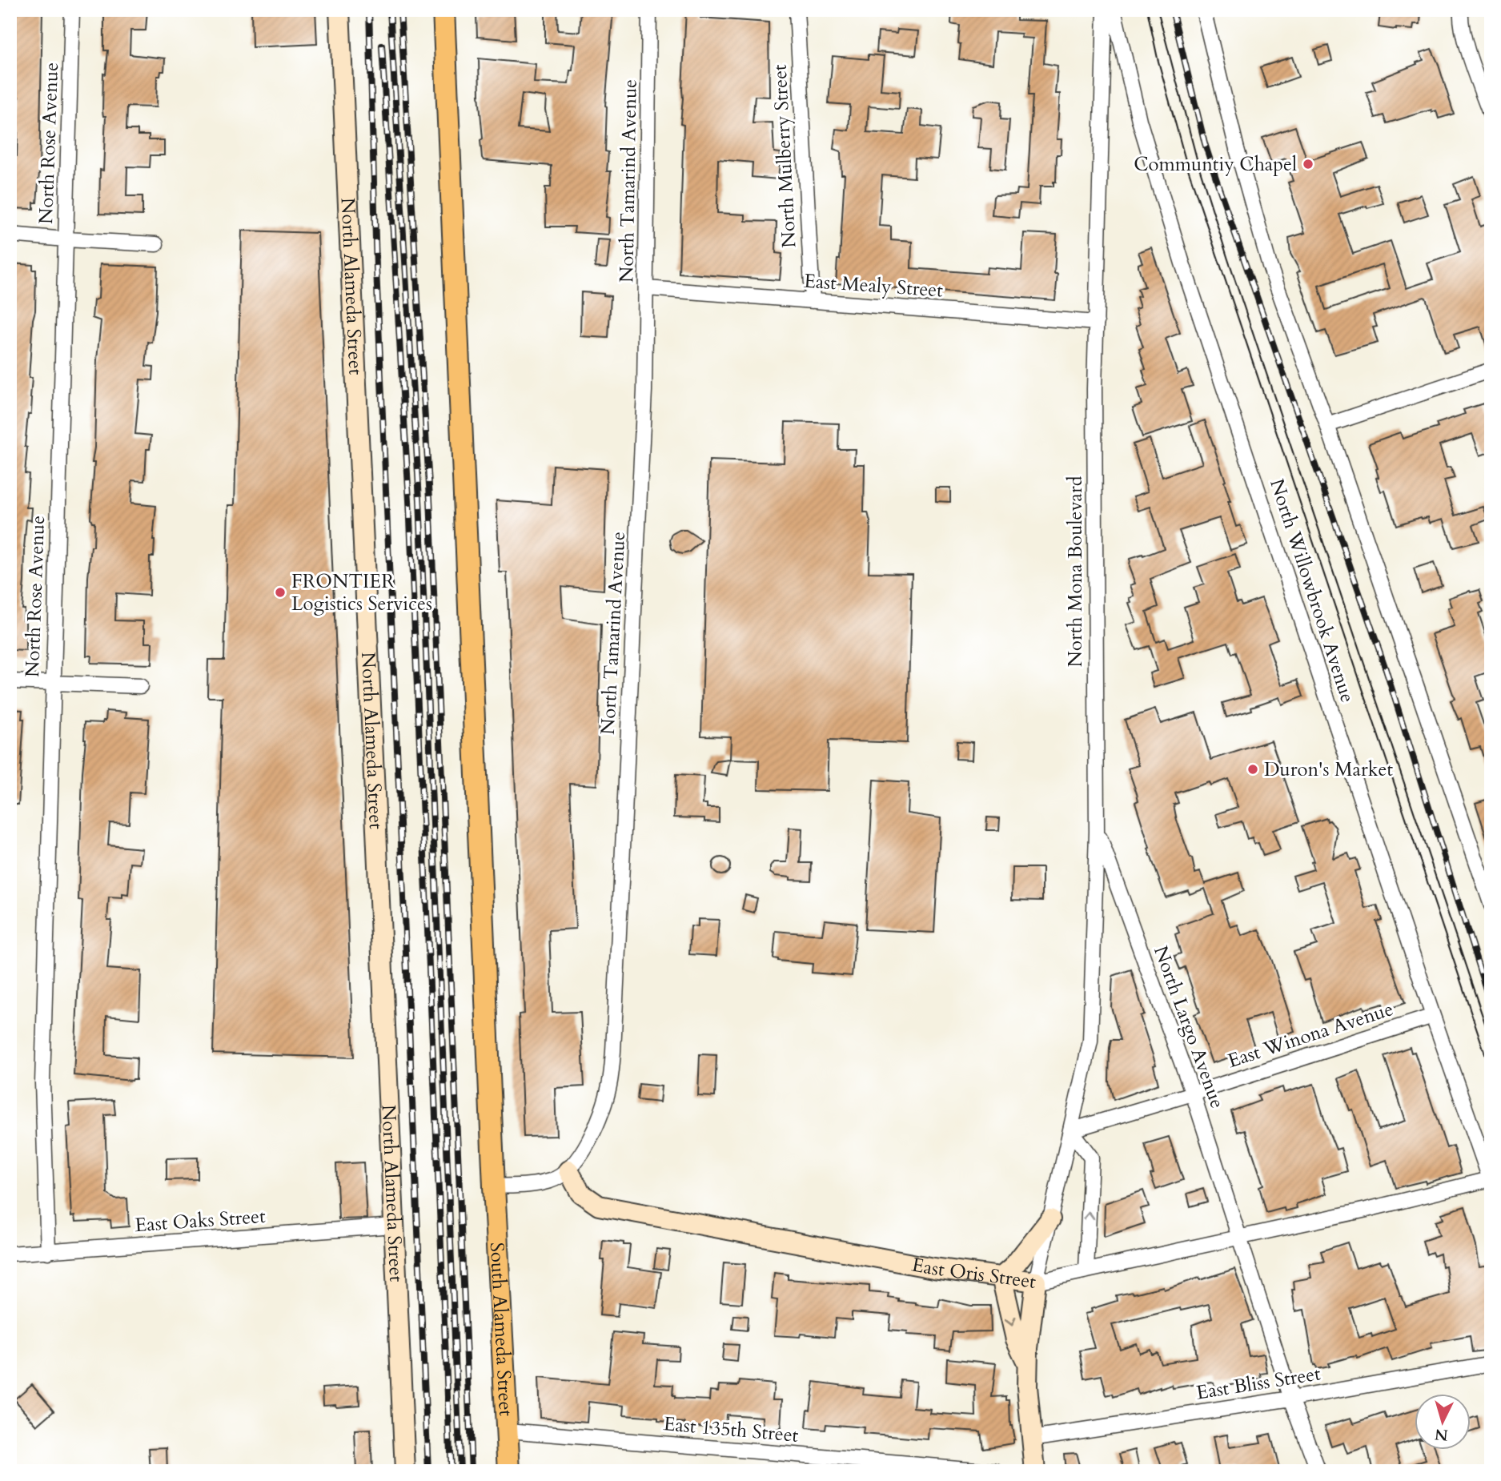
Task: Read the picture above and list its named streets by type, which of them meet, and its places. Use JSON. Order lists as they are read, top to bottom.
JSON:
{
  "streets": {
    "main road": ["South Alameda Street"],
    "street": [
      "North Rose Avenue",
      "North Mulberry Street",
      "North Tamarind Avenue",
      "East Mealy Street",
      "North Alameda Street",
      "North Mona Boulevard",
      "North Willowbrook Avenue",
      "North Largo Avenue",
      "East Winona Avenue",
      "East Oaks Street",
      "East Oris Street",
      "East Bliss Street",
      "East 135th Street"
    ]
  },
  "crossings": [
    ["North Rose Avenue", "East Oaks Street"],
    ["North Mulberry Street", "East Mealy Street"],
    ["North Tamarind Avenue", "East Mealy Street"],
    ["North Tamarind Avenue", "East Oris Street"],
    ["East Mealy Street", "North Mona Boulevard"],
    ["North Alameda Street", "East Oaks Street"],
    ["North Mona Boulevard", "North Largo Avenue"],
    ["North Mona Boulevard", "East Winona Avenue"],
    ["North Mona Boulevard", "East Oris Street"],
    ["North Willowbrook Avenue", "East Winona Avenue"],
    ["North Willowbrook Avenue", "East Oris Street"],
    ["North Largo Avenue", "East Winona Avenue"],
    ["North Largo Avenue", "East Oris Street"],
    ["North Largo Avenue", "East Bliss Street"],
    ["South Alameda Street", "East 135th Street"]
  ],
  "places": ["Communtiy Chapel", "FRONTIER Logistics Services", "Duron's Market"],
  "north": "bottom"
}
